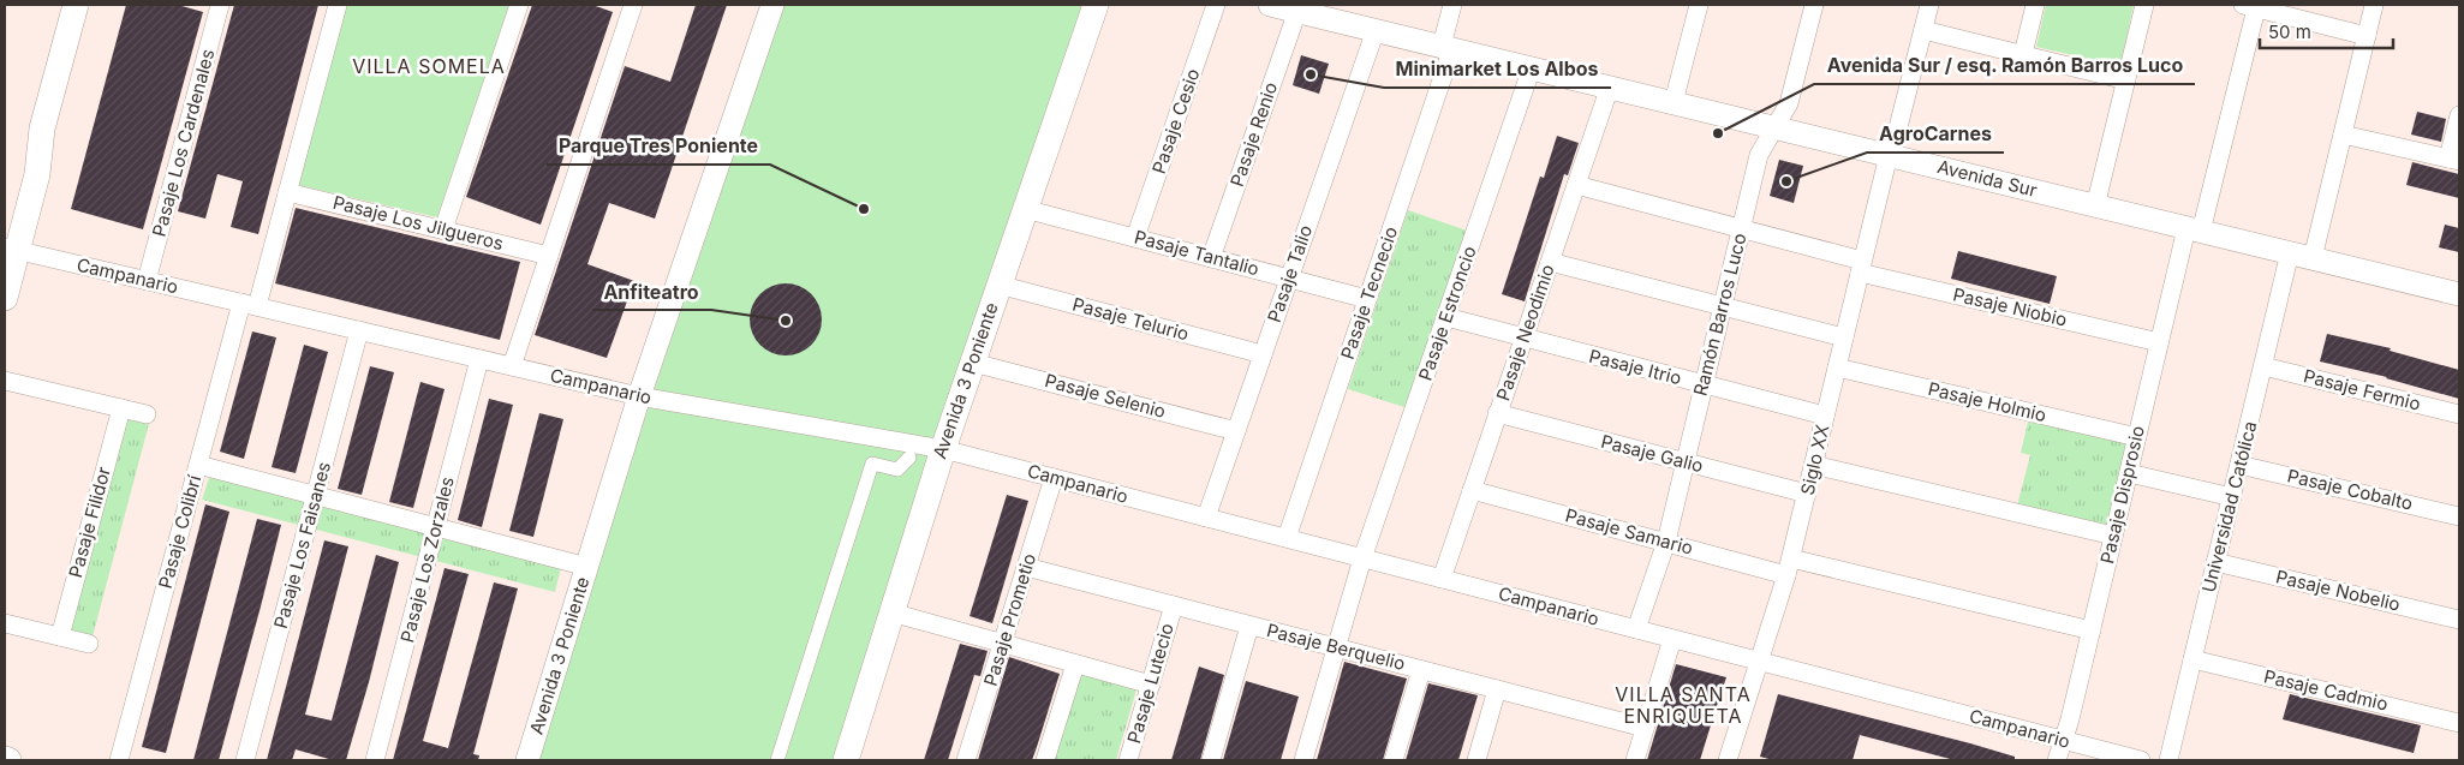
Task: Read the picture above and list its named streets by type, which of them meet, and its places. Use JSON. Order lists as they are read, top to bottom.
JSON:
{
  "streets": {
    "main road": ["Avenida 3 Poniente"],
    "street": [
      "Pasaje Cesio",
      "Pasaje Renio",
      "Pasaje Los Cardenales",
      "Avenida Sur",
      "Pasaje Los Jilgueros",
      "Pasaje Tantalio",
      "Pasaje Talio",
      "Campanario",
      "Pasaje Tecnecio",
      "Pasaje Niobio",
      "Pasaje Estroncio",
      "Ramón Barros Luco",
      "Pasaje Telurio",
      "Pasaje Neodimio",
      "Pasaje Itrio",
      "Pasaje Fermio",
      "Pasaje Selenio",
      "Pasaje Holmio",
      "Pasaje Galio",
      "Siglo XX",
      "Pasaje Cobalto",
      "Pasaje Disprosio",
      "Universidad Católica",
      "Pasaje Filidor",
      "Pasaje Colibrí",
      "Pasaje Samario",
      "Pasaje Los Faisanes",
      "Pasaje Los Zorzales",
      "Pasaje Nobelio",
      "Pasaje Prometio",
      "Pasaje Berquelio",
      "Pasaje Lutecio",
      "Pasaje Cadmio"
    ]
  },
  "crossings": [
    ["Pasaje Cesio", "Pasaje Tantalio"],
    ["Pasaje Renio", "Avenida Sur"],
    ["Pasaje Renio", "Pasaje Tantalio"],
    ["Pasaje Los Cardenales", "Campanario"],
    ["Avenida Sur", "Pasaje Talio"],
    ["Avenida Sur", "Pasaje Tecnecio"],
    ["Avenida Sur", "Pasaje Estroncio"],
    ["Avenida Sur", "Ramón Barros Luco"],
    ["Avenida Sur", "Pasaje Neodimio"],
    ["Avenida Sur", "Siglo XX"],
    ["Avenida Sur", "Pasaje Disprosio"],
    ["Avenida Sur", "Universidad Católica"],
    ["Pasaje Los Jilgueros", "Pasaje Colibrí"],
    ["Pasaje Tantalio", "Pasaje Talio"],
    ["Pasaje Tantalio", "Pasaje Tecnecio"],
    ["Pasaje Tantalio", "Avenida 3 Poniente"],
    ["Pasaje Talio", "Campanario"],
    ["Pasaje Talio", "Pasaje Telurio"],
    ["Pasaje Talio", "Pasaje Selenio"],
    ["Campanario", "Pasaje Tecnecio"],
    ["Campanario", "Pasaje Estroncio"],
    ["Campanario", "Ramón Barros Luco"],
    ["Campanario", "Pasaje Neodimio"],
    ["Campanario", "Avenida 3 Poniente"],
    ["Campanario", "Siglo XX"],
    ["Campanario", "Pasaje Disprosio"],
    ["Campanario", "Pasaje Colibrí"],
    ["Campanario", "Pasaje Los Faisanes"],
    ["Campanario", "Pasaje Los Zorzales"],
    ["Campanario", "Pasaje Prometio"],
    ["Pasaje Niobio", "Ramón Barros Luco"],
    ["Pasaje Niobio", "Pasaje Neodimio"],
    ["Pasaje Niobio", "Siglo XX"],
    ["Pasaje Niobio", "Pasaje Disprosio"],
    ["Pasaje Estroncio", "Pasaje Itrio"],
    ["Pasaje Estroncio", "Pasaje Berquelio"],
    ["Ramón Barros Luco", "Pasaje Itrio"],
    ["Ramón Barros Luco", "Pasaje Galio"],
    ["Ramón Barros Luco", "Pasaje Samario"],
    ["Pasaje Telurio", "Avenida 3 Poniente"],
    ["Pasaje Neodimio", "Pasaje Itrio"],
    ["Pasaje Neodimio", "Pasaje Galio"],
    ["Pasaje Neodimio", "Pasaje Samario"],
    ["Pasaje Itrio", "Siglo XX"],
    ["Avenida 3 Poniente", "Pasaje Selenio"],
    ["Pasaje Fermio", "Universidad Católica"],
    ["Pasaje Holmio", "Siglo XX"],
    ["Pasaje Holmio", "Pasaje Disprosio"],
    ["Pasaje Galio", "Siglo XX"],
    ["Siglo XX", "Pasaje Samario"],
    ["Pasaje Cobalto", "Universidad Católica"],
    ["Pasaje Disprosio", "Pasaje Samario"],
    ["Universidad Católica", "Pasaje Nobelio"],
    ["Universidad Católica", "Pasaje Cadmio"],
    ["Pasaje Prometio", "Pasaje Berquelio"],
    ["Pasaje Berquelio", "Pasaje Lutecio"]
  ],
  "districts": ["VILLA SOMELA", "VILLA SANTA ENRIQUETA"],
  "places": [
    "Minimarket Los Albos",
    "Avenida Sur / esq. Ramón Barros Luco",
    "AgroCarnes",
    "Parque Tres Poniente",
    "Anfiteatro"
  ],
  "scale_bar": "50 m"
}
